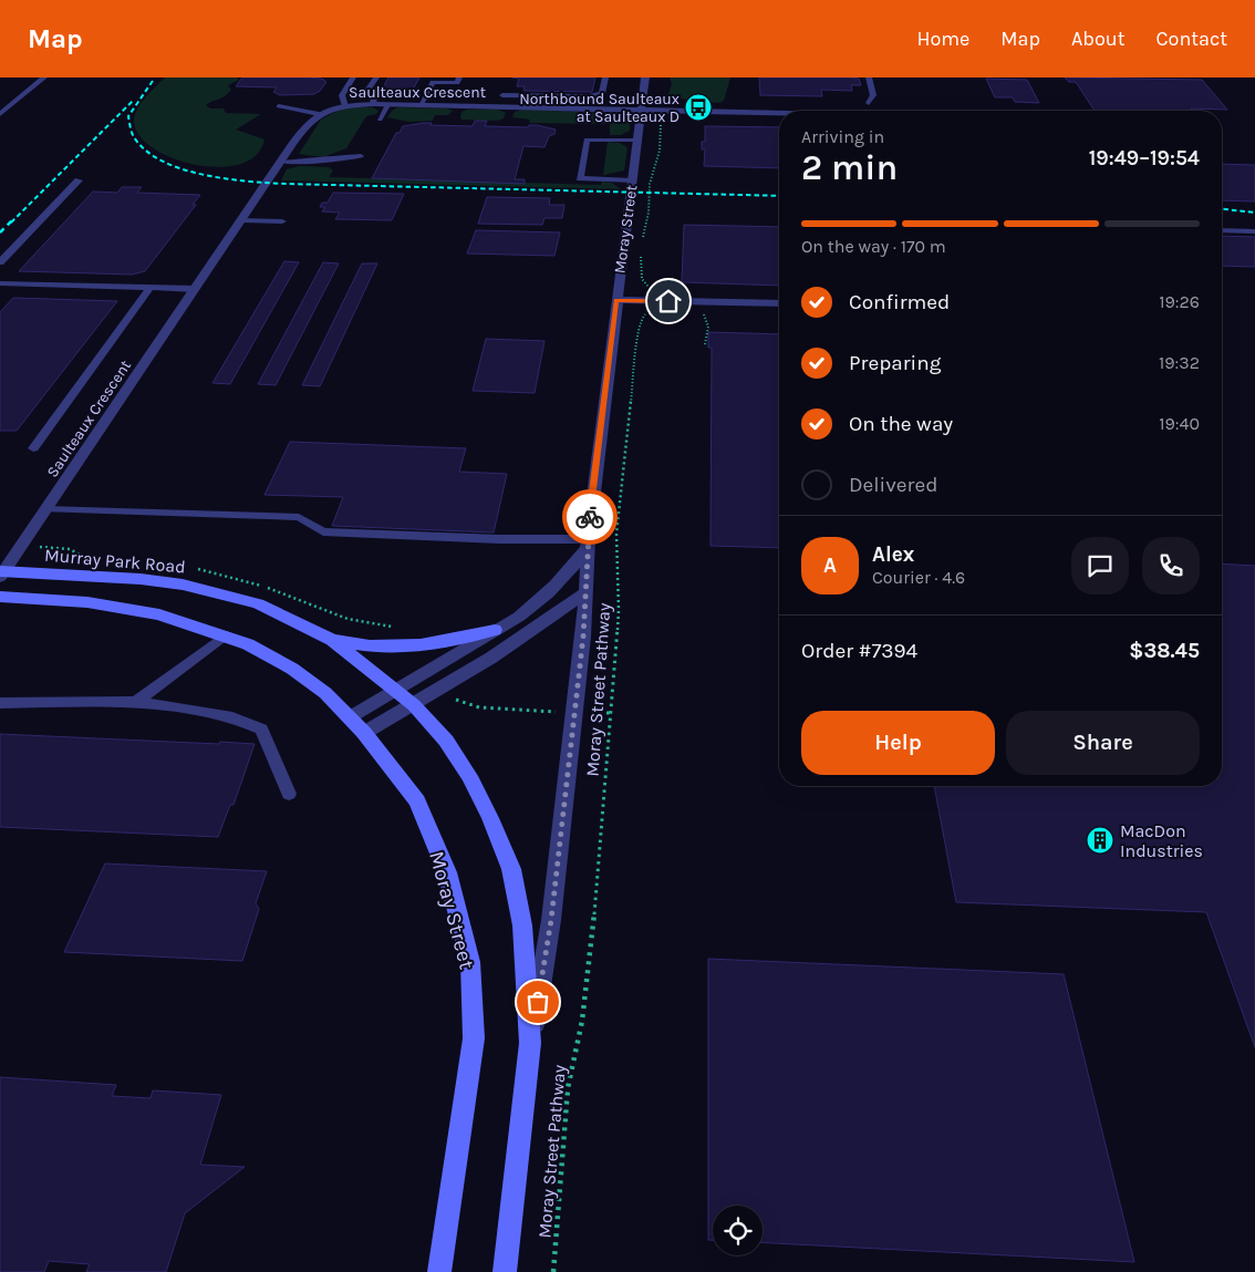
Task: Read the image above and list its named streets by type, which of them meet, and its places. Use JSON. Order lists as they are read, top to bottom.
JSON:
{
  "streets": {
    "street": ["Saulteaux Crescent", "Moray Street", "Murray Park Road"],
    "path": ["Moray Street Pathway"]
  },
  "crossings": [
    ["Saulteaux Crescent", "Moray Street"],
    ["Saulteaux Crescent", "Murray Park Road"],
    ["Moray Street", "Murray Park Road"]
  ],
  "places": {
    "bus stop": ["Northbound Saulteaux at Saulteaux D"],
    "building": ["MacDon Industries"]
  },
  "page": {
    "header": "Map",
    "nav": [
      "Home",
      "Map",
      "About",
      "Contact"
    ],
    "heading": ["2 min", "Arriving in", "19:49–19:54"],
    "panel": [
      "Alex",
      "Courier · 4.6",
      "Order #7394",
      "$38.45"
    ],
    "bar": "On the way · 170 m",
    "list": [
      ["Confirmed", "19:26"],
      ["Preparing", "19:32"],
      ["On the way", "19:40"],
      "Delivered"
    ],
    "round": "A",
    "buttons": ["Help", "Share"]
  }
}
